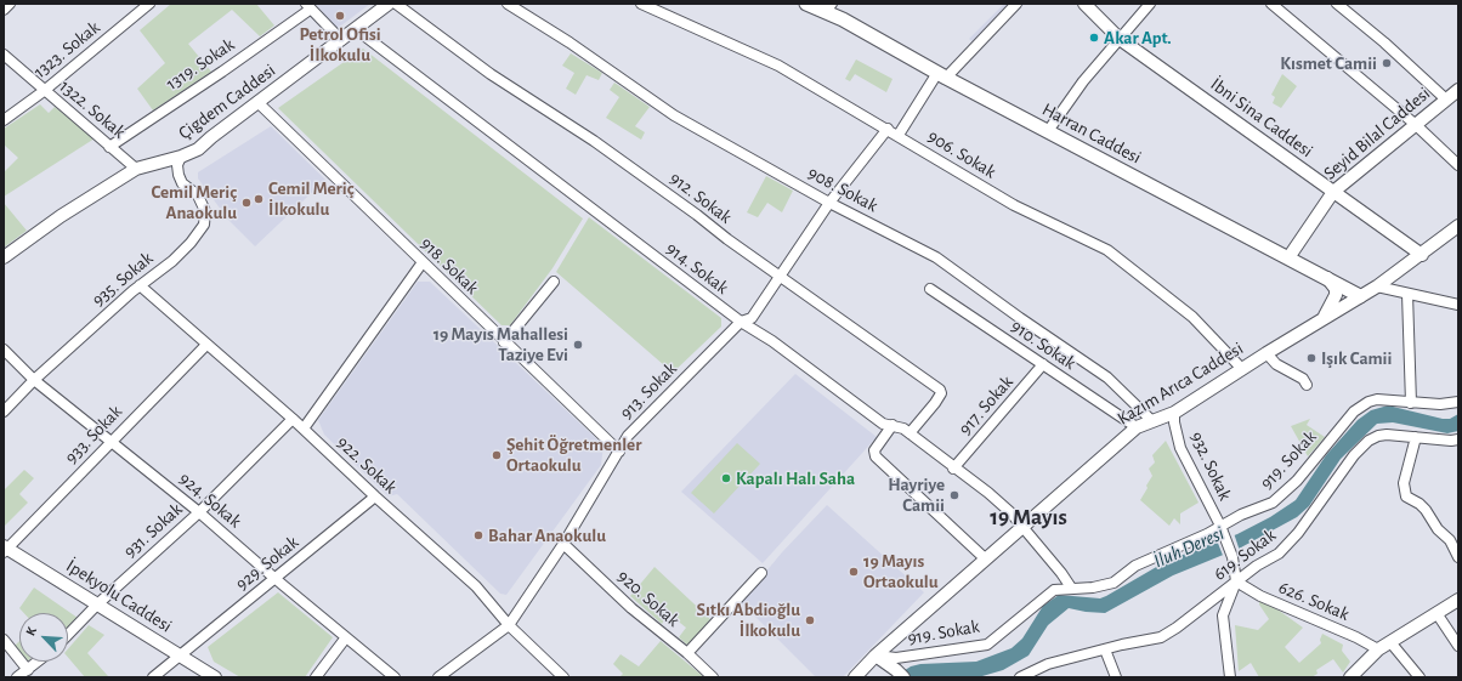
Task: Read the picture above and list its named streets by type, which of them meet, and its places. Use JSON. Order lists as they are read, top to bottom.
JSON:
{
  "streets": {
    "main road": ["Harran Caddesi"],
    "street": [
      "1323. Sokak",
      "1319. Sokak",
      "Çigdem Caddesi",
      "1322. Sokak",
      "İbni Sina Caddesi",
      "Seyid Bilal Caddesi",
      "906. Sokak",
      "908. Sokak",
      "912. Sokak",
      "918. Sokak",
      "914. Sokak",
      "935. Sokak",
      "910. Sokak",
      "Kazım Arıca Caddesi",
      "913. Sokak",
      "917. Sokak",
      "933. Sokak",
      "919. Sokak",
      "922. Sokak",
      "932. Sokak",
      "924. Sokak",
      "931. Sokak",
      "619. Sokak",
      "929. Sokak",
      "İpekyolu Caddesi",
      "920. Sokak",
      "626. Sokak"
    ]
  },
  "crossings": [
    ["1323. Sokak", "1322. Sokak"],
    ["1319. Sokak", "1322. Sokak"],
    ["Çigdem Caddesi", "1322. Sokak"],
    ["Çigdem Caddesi", "918. Sokak"],
    ["Çigdem Caddesi", "914. Sokak"],
    ["Çigdem Caddesi", "935. Sokak"],
    ["İbni Sina Caddesi", "Seyid Bilal Caddesi"],
    ["İbni Sina Caddesi", "Kazım Arıca Caddesi"],
    ["Harran Caddesi", "Seyid Bilal Caddesi"],
    ["Harran Caddesi", "Kazım Arıca Caddesi"],
    ["906. Sokak", "Kazım Arıca Caddesi"],
    ["906. Sokak", "913. Sokak"],
    ["908. Sokak", "Kazım Arıca Caddesi"],
    ["908. Sokak", "913. Sokak"],
    ["912. Sokak", "914. Sokak"],
    ["912. Sokak", "913. Sokak"],
    ["918. Sokak", "913. Sokak"],
    ["914. Sokak", "Kazım Arıca Caddesi"],
    ["914. Sokak", "913. Sokak"],
    ["914. Sokak", "917. Sokak"],
    ["914. Sokak", "919. Sokak"],
    ["935. Sokak", "922. Sokak"],
    ["935. Sokak", "924. Sokak"],
    ["910. Sokak", "Kazım Arıca Caddesi"],
    ["910. Sokak", "917. Sokak"],
    ["Kazım Arıca Caddesi", "919. Sokak"],
    ["Kazım Arıca Caddesi", "932. Sokak"],
    ["913. Sokak", "922. Sokak"],
    ["913. Sokak", "920. Sokak"],
    ["933. Sokak", "922. Sokak"],
    ["933. Sokak", "924. Sokak"],
    ["933. Sokak", "İpekyolu Caddesi"],
    ["919. Sokak", "932. Sokak"],
    ["922. Sokak", "931. Sokak"],
    ["922. Sokak", "929. Sokak"],
    ["932. Sokak", "619. Sokak"],
    ["932. Sokak", "626. Sokak"],
    ["924. Sokak", "931. Sokak"],
    ["924. Sokak", "929. Sokak"],
    ["931. Sokak", "İpekyolu Caddesi"],
    ["619. Sokak", "626. Sokak"],
    ["929. Sokak", "İpekyolu Caddesi"]
  ],
  "districts": ["19 Mayıs"],
  "water": ["İluh Deresi"],
  "places": [
    "Petrol Ofisi İlkokulu",
    "Akar Apt.",
    "Kısmet Camii",
    "Cemil Meriç İlkokulu",
    "Cemil Meriç Anaokulu",
    "19 Mayıs Mahallesi Taziye Evi",
    "Işık Camii",
    "Şehit Öğretmenler Ortaokulu",
    "Kapalı Halı Saha",
    "Hayriye Camii",
    "Bahar Anaokulu",
    "19 Mayıs Ortaokulu",
    "Sıtkı Abdioğlu İlkokulu"
  ],
  "north": "top left"
}
